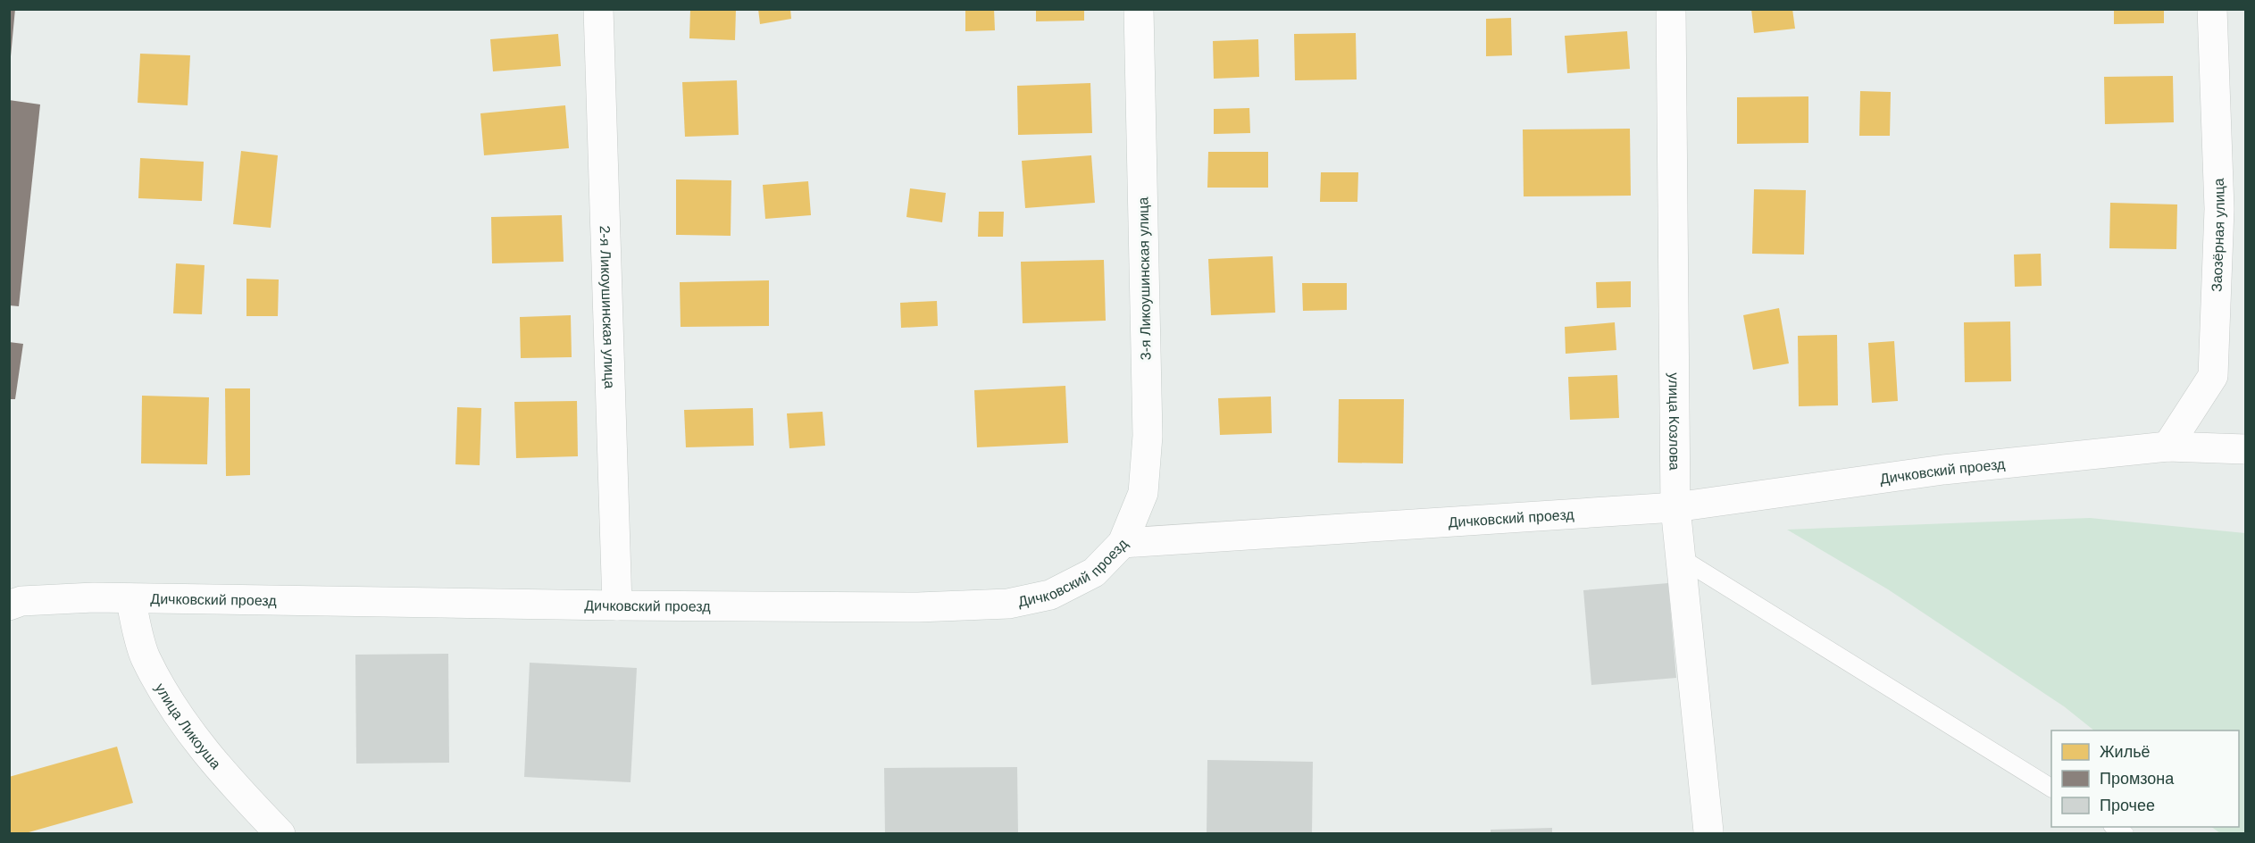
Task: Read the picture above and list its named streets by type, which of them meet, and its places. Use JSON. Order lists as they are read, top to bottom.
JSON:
{
  "streets": {
    "street": [
      "Заозёрная улица",
      "3-я Ликоушинская улица",
      "2-я Ликоушинская улица",
      "улица Козлова",
      "Дичковский проезд",
      "улица Ликоуша"
    ]
  },
  "crossings": [
    ["Заозёрная улица", "Дичковский проезд"],
    ["3-я Ликоушинская улица", "Дичковский проезд"],
    ["2-я Ликоушинская улица", "Дичковский проезд"],
    ["улица Козлова", "Дичковский проезд"],
    ["Дичковский проезд", "улица Ликоуша"]
  ],
  "legend": ["Жильё", "Промзона", "Прочее"]
}
